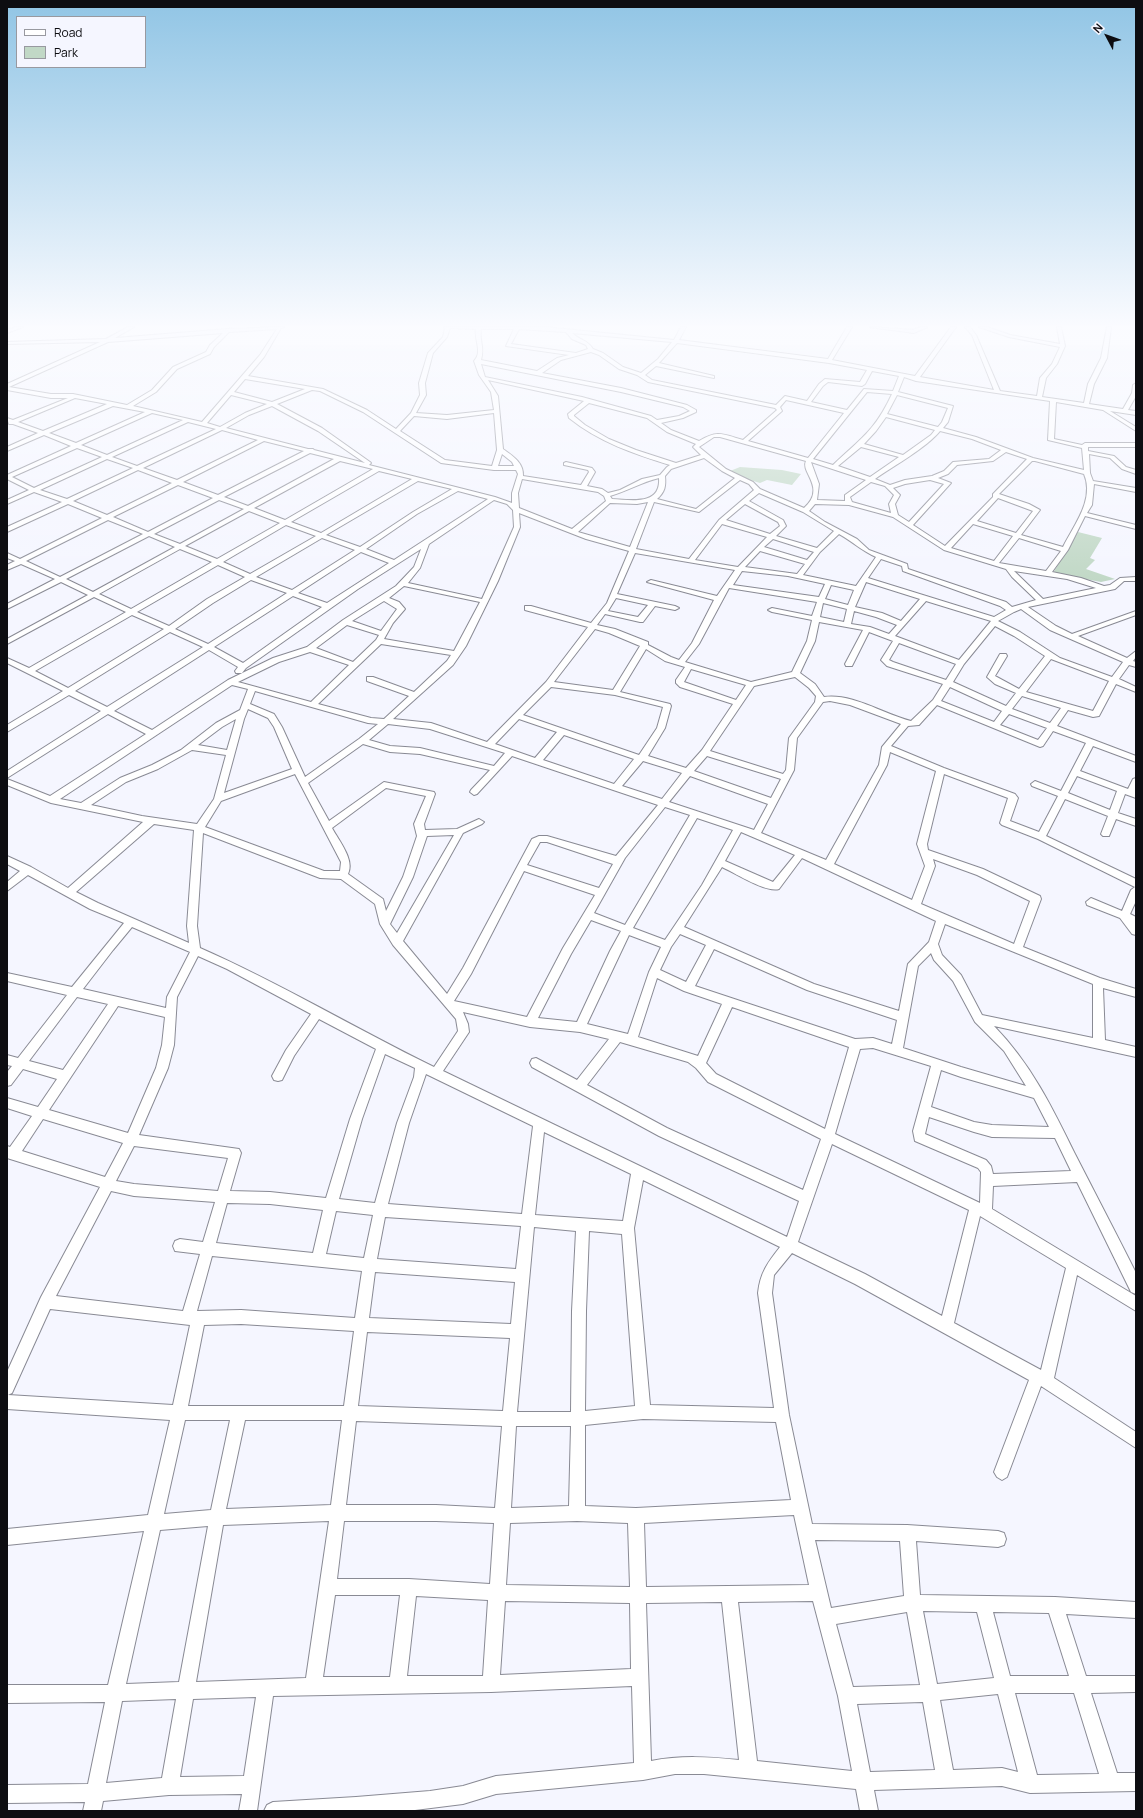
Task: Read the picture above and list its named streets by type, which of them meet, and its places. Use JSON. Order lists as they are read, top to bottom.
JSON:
{
  "legend": ["Road", "Park"],
  "north": "top left"
}
